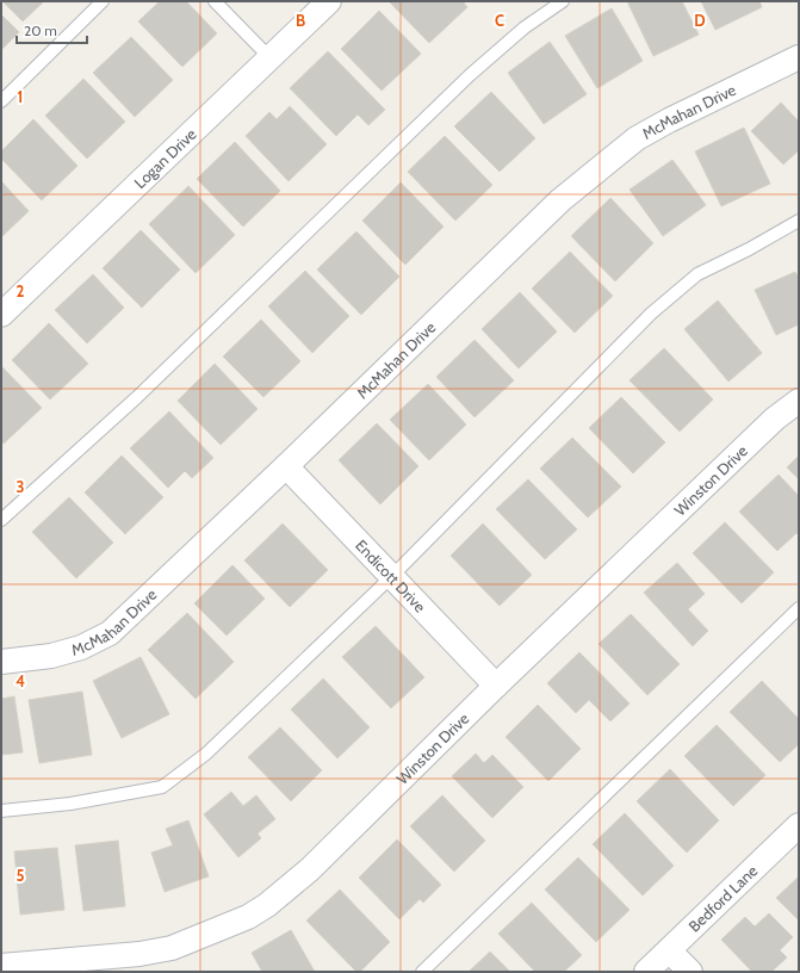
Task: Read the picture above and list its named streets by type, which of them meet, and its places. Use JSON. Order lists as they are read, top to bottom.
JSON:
{
  "streets": {
    "street": [
      "McMahan Drive",
      "Logan Drive",
      "Winston Drive",
      "Endicott Drive",
      "Bedford Lane"
    ]
  },
  "crossings": [
    ["McMahan Drive", "Endicott Drive"],
    ["Winston Drive", "Endicott Drive"]
  ],
  "scale_bar": "20 m",
  "grid": {
    "columns": ["B", "C", "D"],
    "rows": [
      "1",
      "2",
      "3",
      "4",
      "5"
    ]
  }
}
